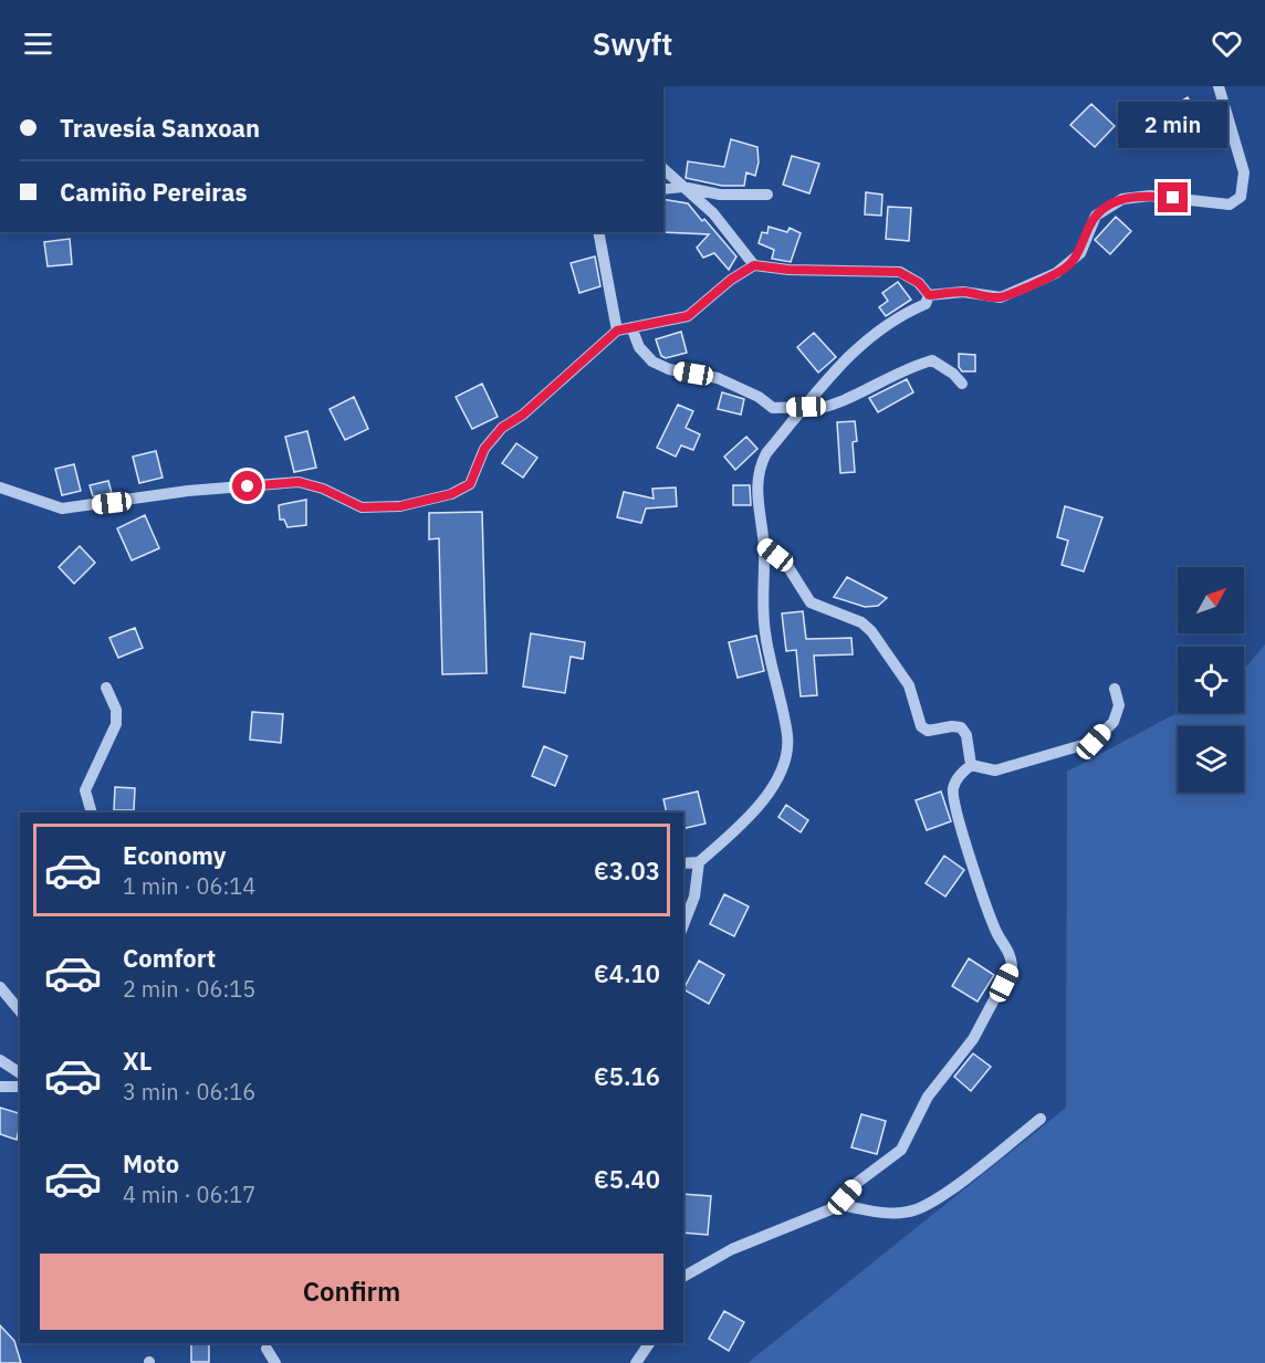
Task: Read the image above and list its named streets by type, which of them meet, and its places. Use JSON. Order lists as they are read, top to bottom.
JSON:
{
  "north": "top right",
  "page": {
    "header": "Swyft",
    "banner": ["Travesía Sanxoan", "Camiño Pereiras"],
    "bubble": "2 min",
    "list": [
      {
        "name": "Economy",
        "note": "1 min · 06:14",
        "value": "€3.03"
      },
      {
        "name": "Comfort",
        "note": "2 min · 06:15",
        "value": "€4.10"
      },
      {
        "name": "XL",
        "note": "3 min · 06:16",
        "value": "€5.16"
      },
      {
        "name": "Moto",
        "note": "4 min · 06:17",
        "value": "€5.40"
      }
    ],
    "buttons": "Confirm"
  }
}
